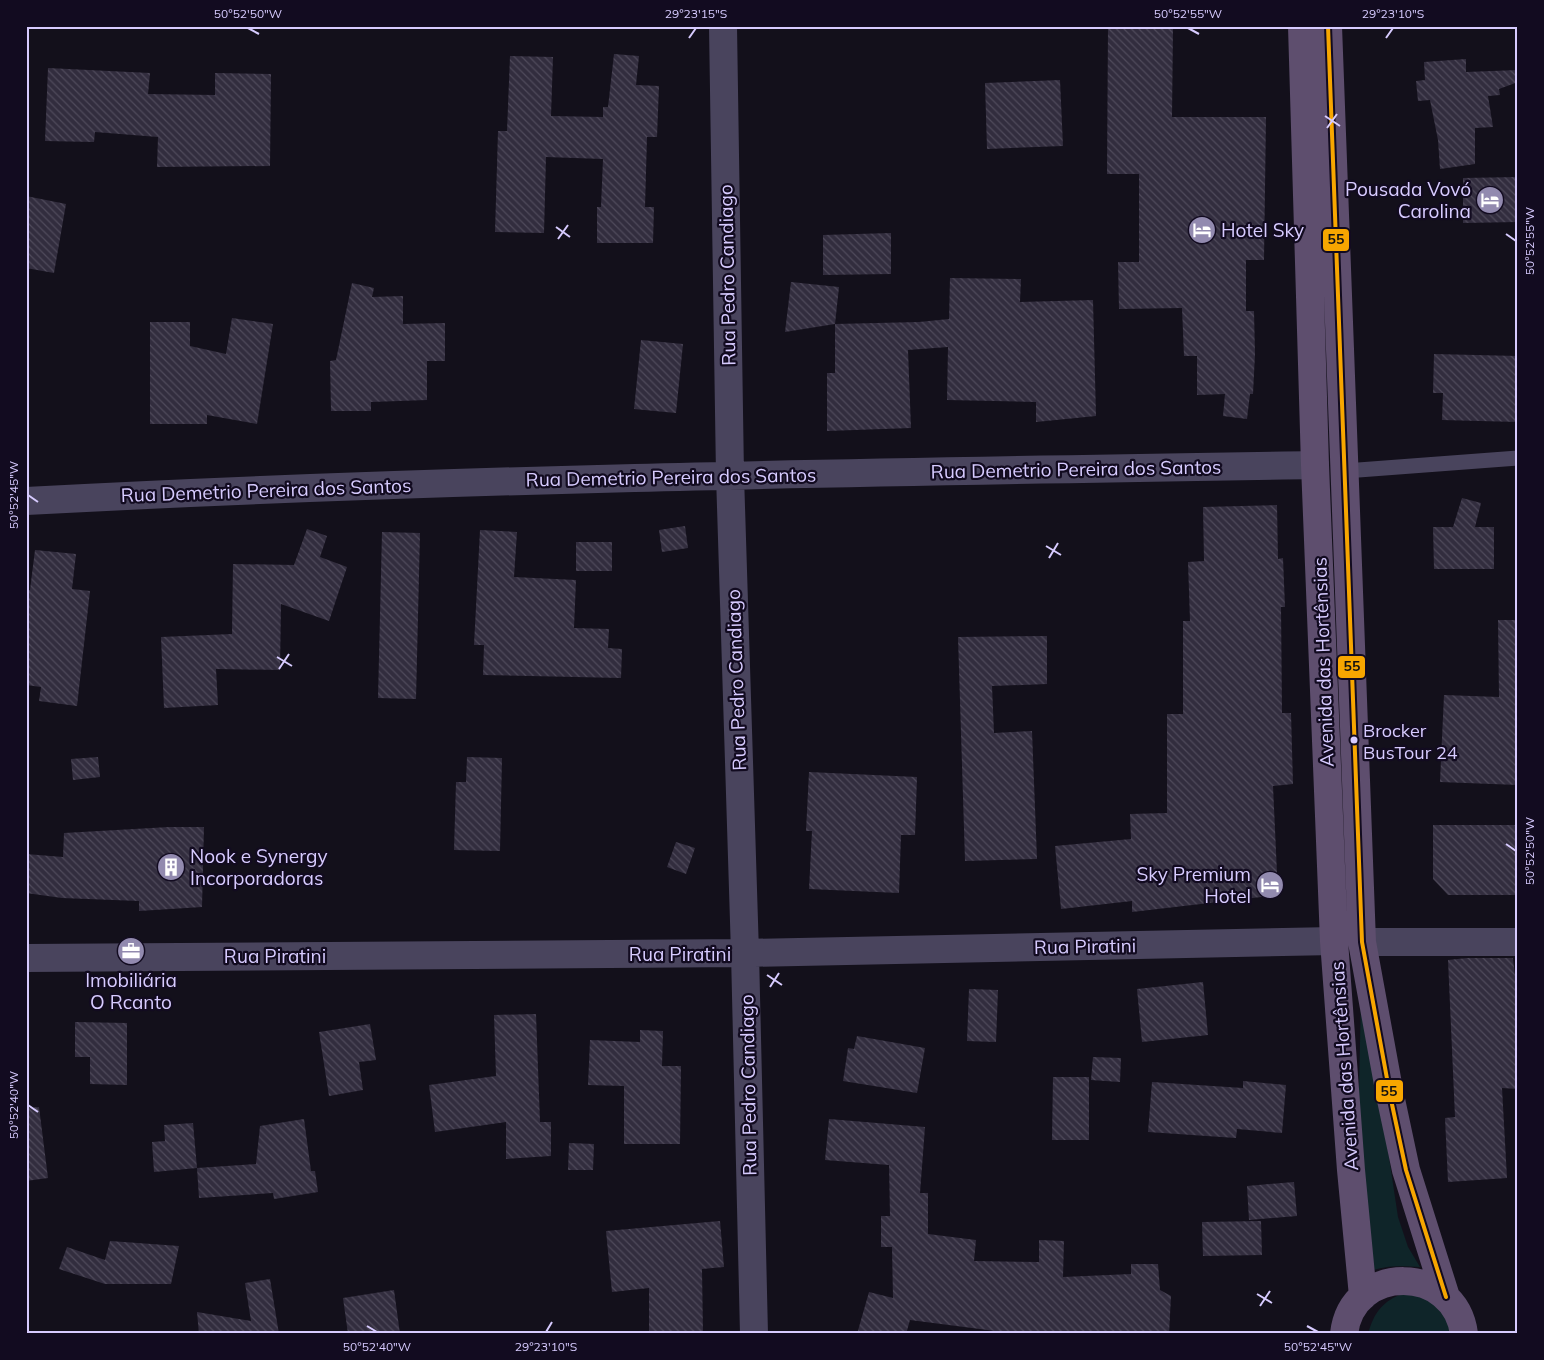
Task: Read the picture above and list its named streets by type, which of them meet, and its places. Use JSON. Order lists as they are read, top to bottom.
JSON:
{
  "streets": {
    "main road": ["Avenida das Hortênsias"],
    "street": ["Rua Pedro Candiago", "Rua Demetrio Pereira dos Santos", "Rua Piratini"]
  },
  "crossings": [
    ["Rua Pedro Candiago", "Rua Demetrio Pereira dos Santos"],
    ["Rua Pedro Candiago", "Rua Piratini"],
    ["Rua Demetrio Pereira dos Santos", "Avenida das Hortênsias"],
    ["Avenida das Hortênsias", "Rua Piratini"]
  ],
  "places": {
    "hotel": ["Pousada Vovó Carolina", "Hotel Sky", "Sky Premium Hotel"],
    "other": ["Brocker BusTour 24"],
    "building": ["Nook e Synergy Incorporadoras"],
    "office": ["Imobiliária O Rcanto"]
  },
  "lines": ["transit line 55"],
  "coordinates": [
    "50°52'50\"W",
    "29°23'15\"S",
    "50°52'55\"W",
    "29°23'10\"S",
    "50°52'45\"W",
    "50°52'40\"W"
  ]
}
